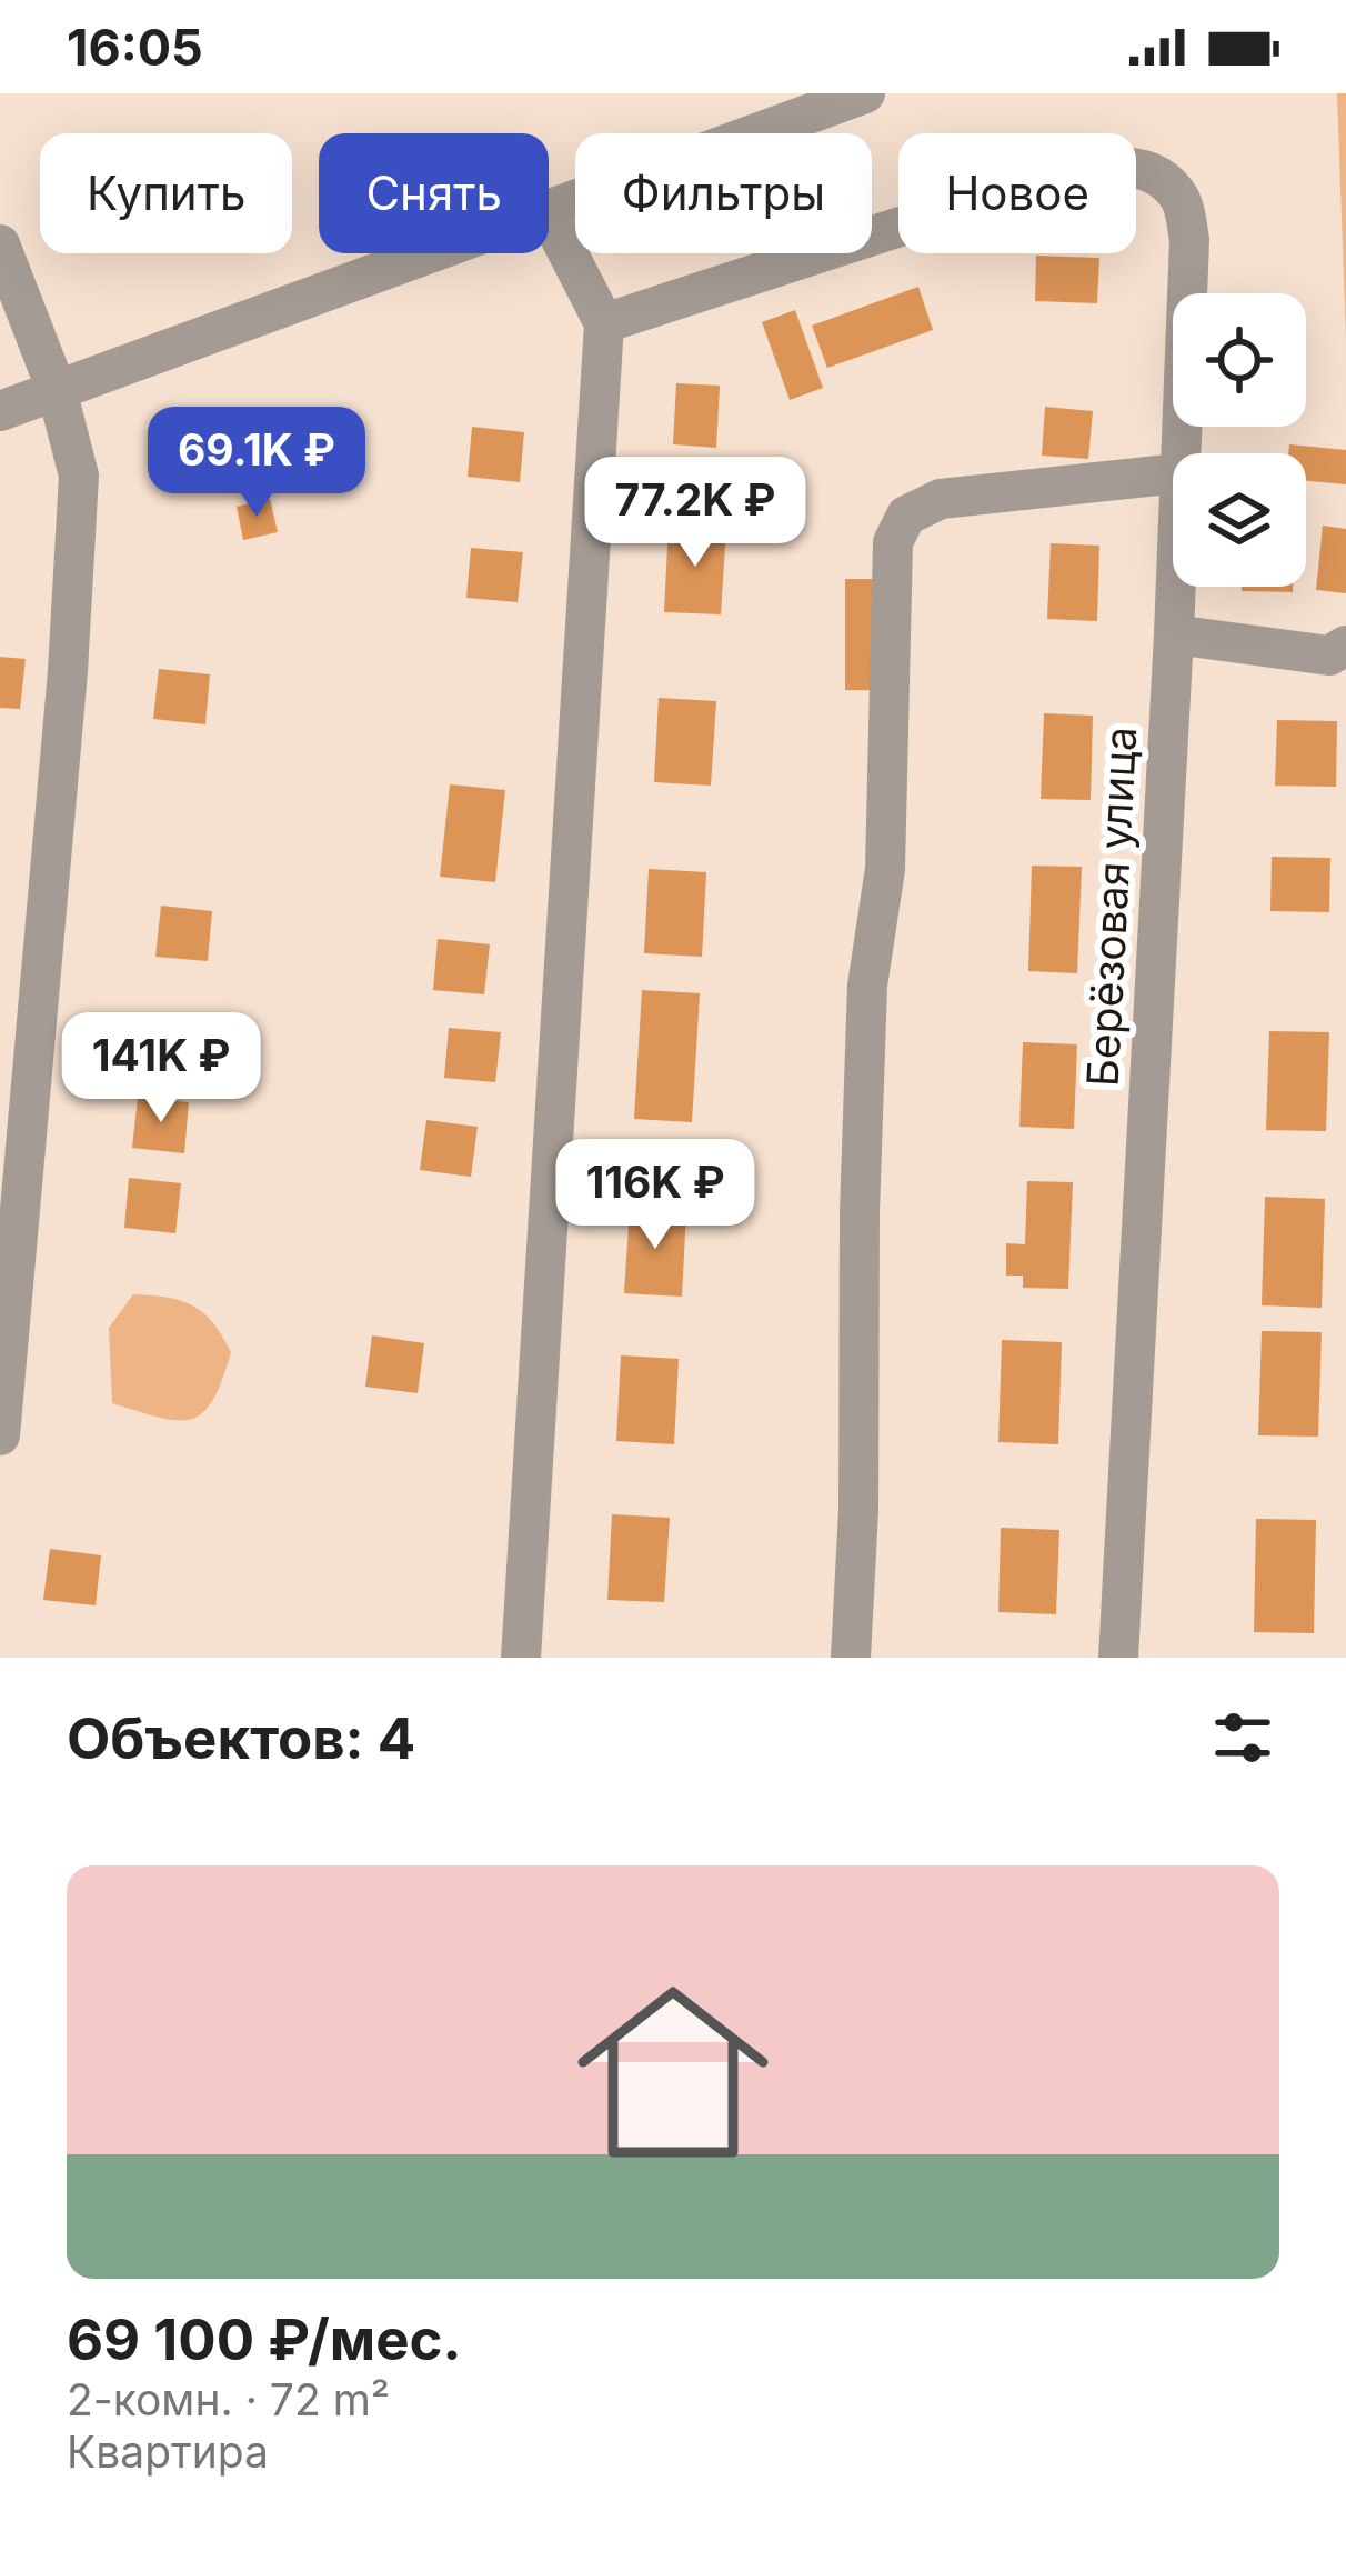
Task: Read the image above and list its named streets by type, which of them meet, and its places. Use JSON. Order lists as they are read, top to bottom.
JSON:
{
  "streets": {
    "street": ["Берёзовая улица"]
  },
  "page": {
    "status": "16:05",
    "chip": [
      "Купить",
      "Снять",
      "Фильтры",
      "Новое"
    ],
    "price": [
      "69.1K ₽",
      "77.2K ₽",
      "141K ₽",
      "116K ₽"
    ],
    "heading": "Объектов: 4",
    "list": [
      {
        "name": "69 100 ₽/мес.",
        "note": "2-комн. · 72 m² · Квартира"
      }
    ]
  }
}
